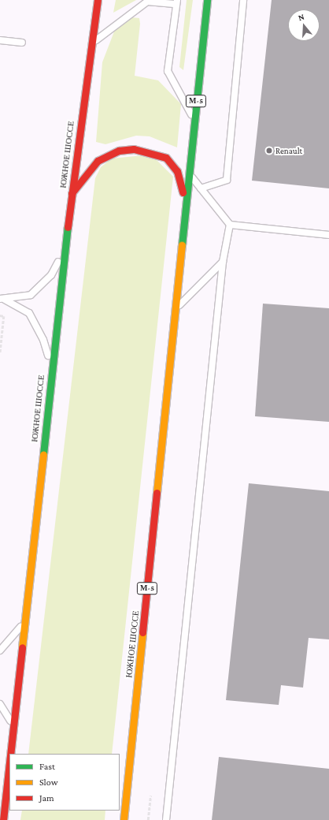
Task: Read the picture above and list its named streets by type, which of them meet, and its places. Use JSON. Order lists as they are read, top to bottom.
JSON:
{
  "streets": {
    "main road": ["М-5", "ЮЖНОЕ ШОССЕ"]
  },
  "places": ["Renault"],
  "legend": ["Fast", "Slow", "Jam"],
  "north": "top"
}
